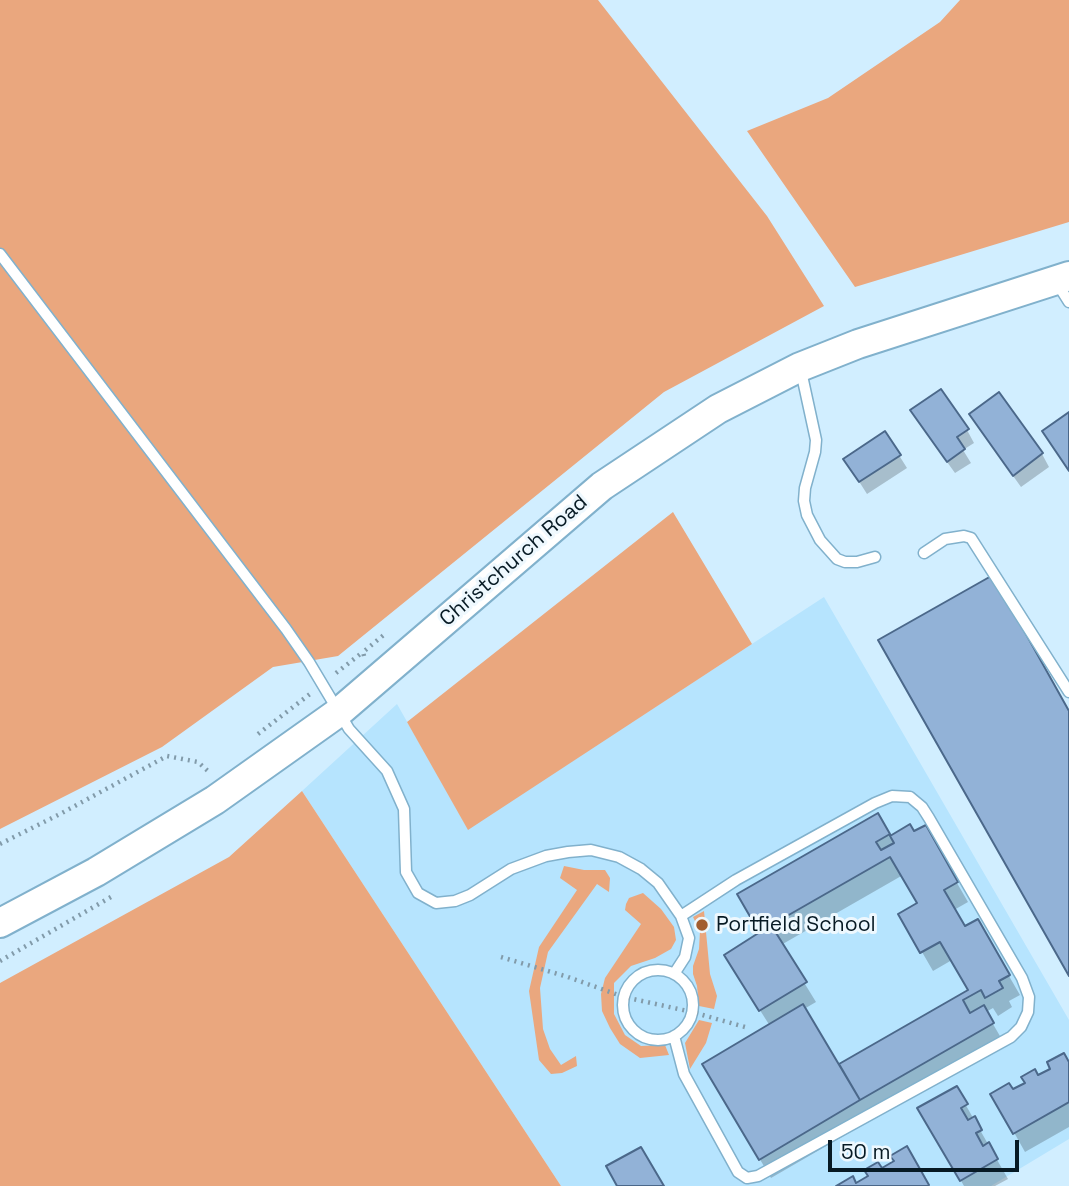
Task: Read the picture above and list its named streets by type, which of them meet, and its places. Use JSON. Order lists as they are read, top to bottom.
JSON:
{
  "streets": {
    "main road": ["Christchurch Road"]
  },
  "places": ["Portfield School"],
  "scale_bar": "50 m"
}
